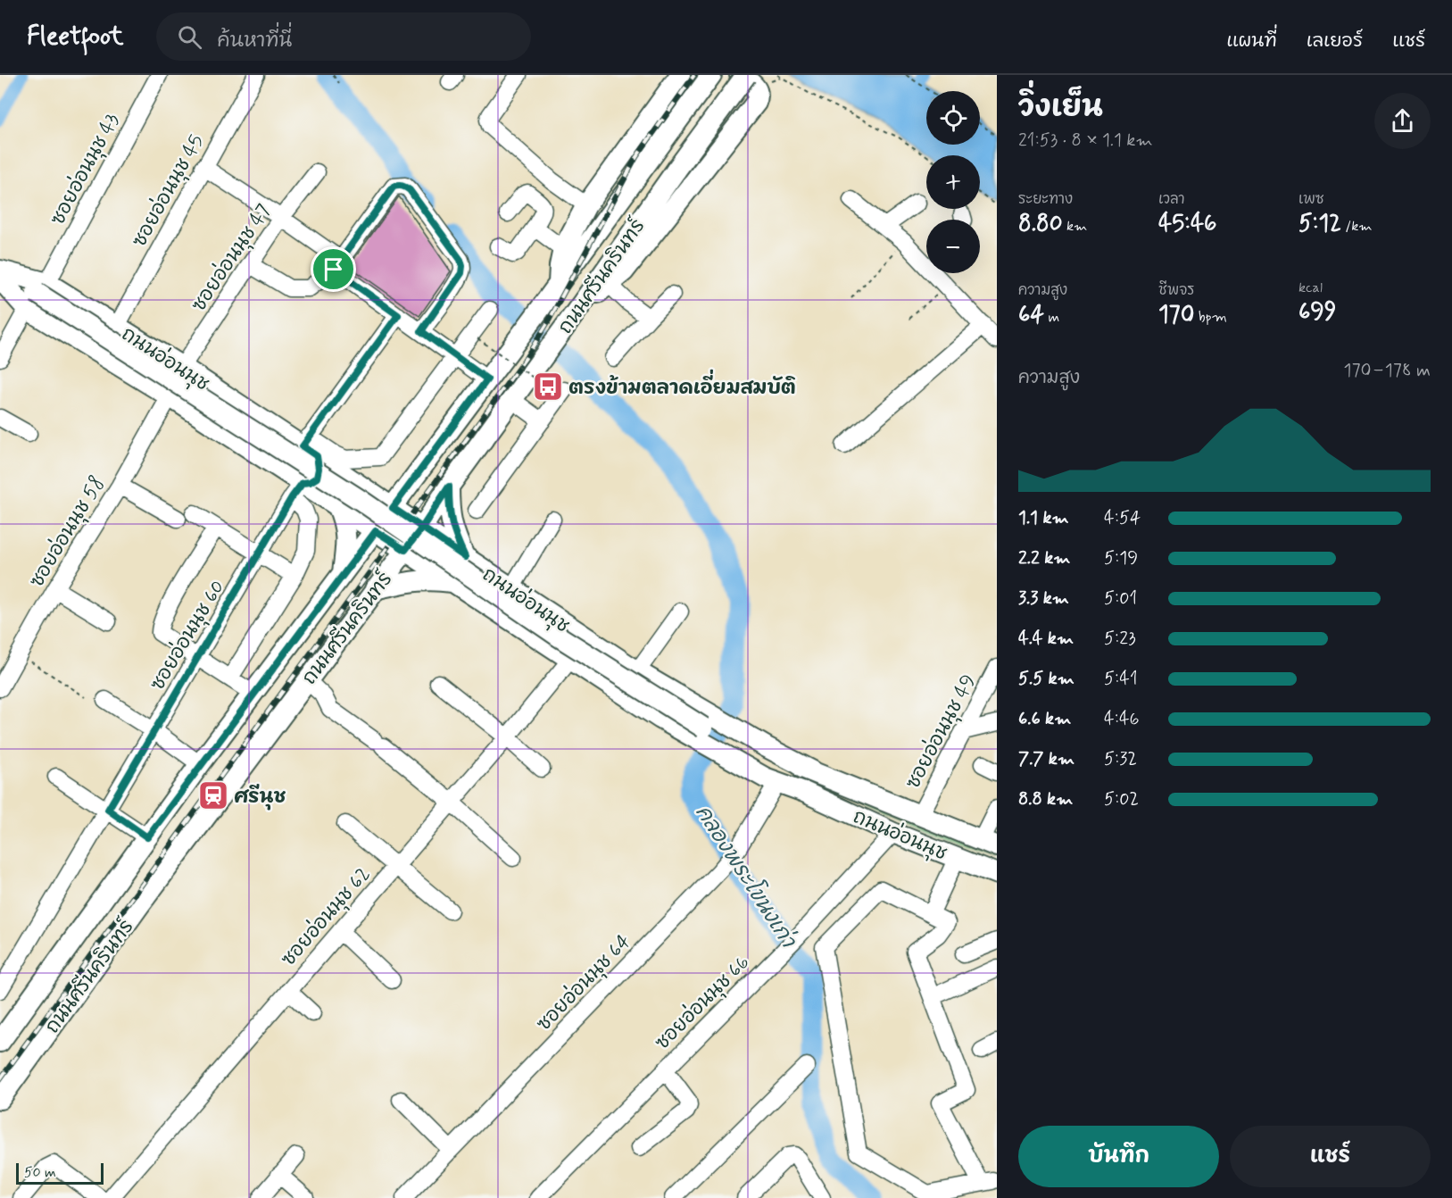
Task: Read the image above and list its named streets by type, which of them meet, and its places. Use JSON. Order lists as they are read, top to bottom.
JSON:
{
  "streets": {
    "main road": ["ถนนศรีนครินทร์", "ถนนอ่อนนุช"],
    "street": [
      "ซอยอ่อนนุช 43",
      "ซอยอ่อนนุช 45",
      "ซอยอ่อนนุช 47",
      "ซอยอ่อนนุช 58",
      "ซอยอ่อนนุช 60",
      "ซอยอ่อนนุช 49",
      "ซอยอ่อนนุช 62",
      "ซอยอ่อนนุช 64",
      "ซอยอ่อนนุช 66"
    ]
  },
  "crossings": [
    ["ซอยอ่อนนุช 43", "ถนนอ่อนนุช"],
    ["ซอยอ่อนนุช 45", "ถนนอ่อนนุช"],
    ["ซอยอ่อนนุช 47", "ถนนอ่อนนุช"],
    ["ถนนศรีนครินทร์", "ถนนอ่อนนุช"],
    ["ถนนอ่อนนุช", "ซอยอ่อนนุช 58"],
    ["ถนนอ่อนนุช", "ซอยอ่อนนุช 60"],
    ["ถนนอ่อนนุช", "ซอยอ่อนนุช 49"],
    ["ถนนอ่อนนุช", "ซอยอ่อนนุช 62"],
    ["ถนนอ่อนนุช", "ซอยอ่อนนุช 64"],
    ["ถนนอ่อนนุช", "ซอยอ่อนนุช 66"]
  ],
  "water": ["คลองพระโขนงเก่า"],
  "places": {
    "bus stop": ["ตรงข้ามตลาดเอี่ยมสมบัติ"],
    "station": ["ศรีนุช"]
  },
  "scale_bar": "50 m",
  "page": {
    "header": "Fleetfoot",
    "search": "ค้นหาที่นี่",
    "nav": ["แผนที่", "เลเยอร์", "แชร์"],
    "heading": ["วิ่งเย็น", "21:53 · 8 × 1.1 km"],
    "map_buttons": ["+", "−"],
    "stats": [
      ["ระยะทาง", "8.80 km"],
      ["เวลา", "45:46"],
      ["เพซ", "5:12 /km"],
      ["ความสูง", "64 m"],
      ["ชีพจร", "170 bpm"],
      ["kcal", "699"]
    ],
    "chart": ["ความสูง", "170–178 m"],
    "list": [
      {
        "name": "1.1 km",
        "note": "4:54"
      },
      {
        "name": "2.2 km",
        "note": "5:19"
      },
      {
        "name": "3.3 km",
        "note": "5:01"
      },
      {
        "name": "4.4 km",
        "note": "5:23"
      },
      {
        "name": "5.5 km",
        "note": "5:41"
      },
      {
        "name": "6.6 km",
        "note": "4:46"
      },
      {
        "name": "7.7 km",
        "note": "5:32"
      },
      {
        "name": "8.8 km",
        "note": "5:02"
      }
    ],
    "buttons": ["บันทึก", "แชร์"],
    "scale": "50 m"
  }
}
